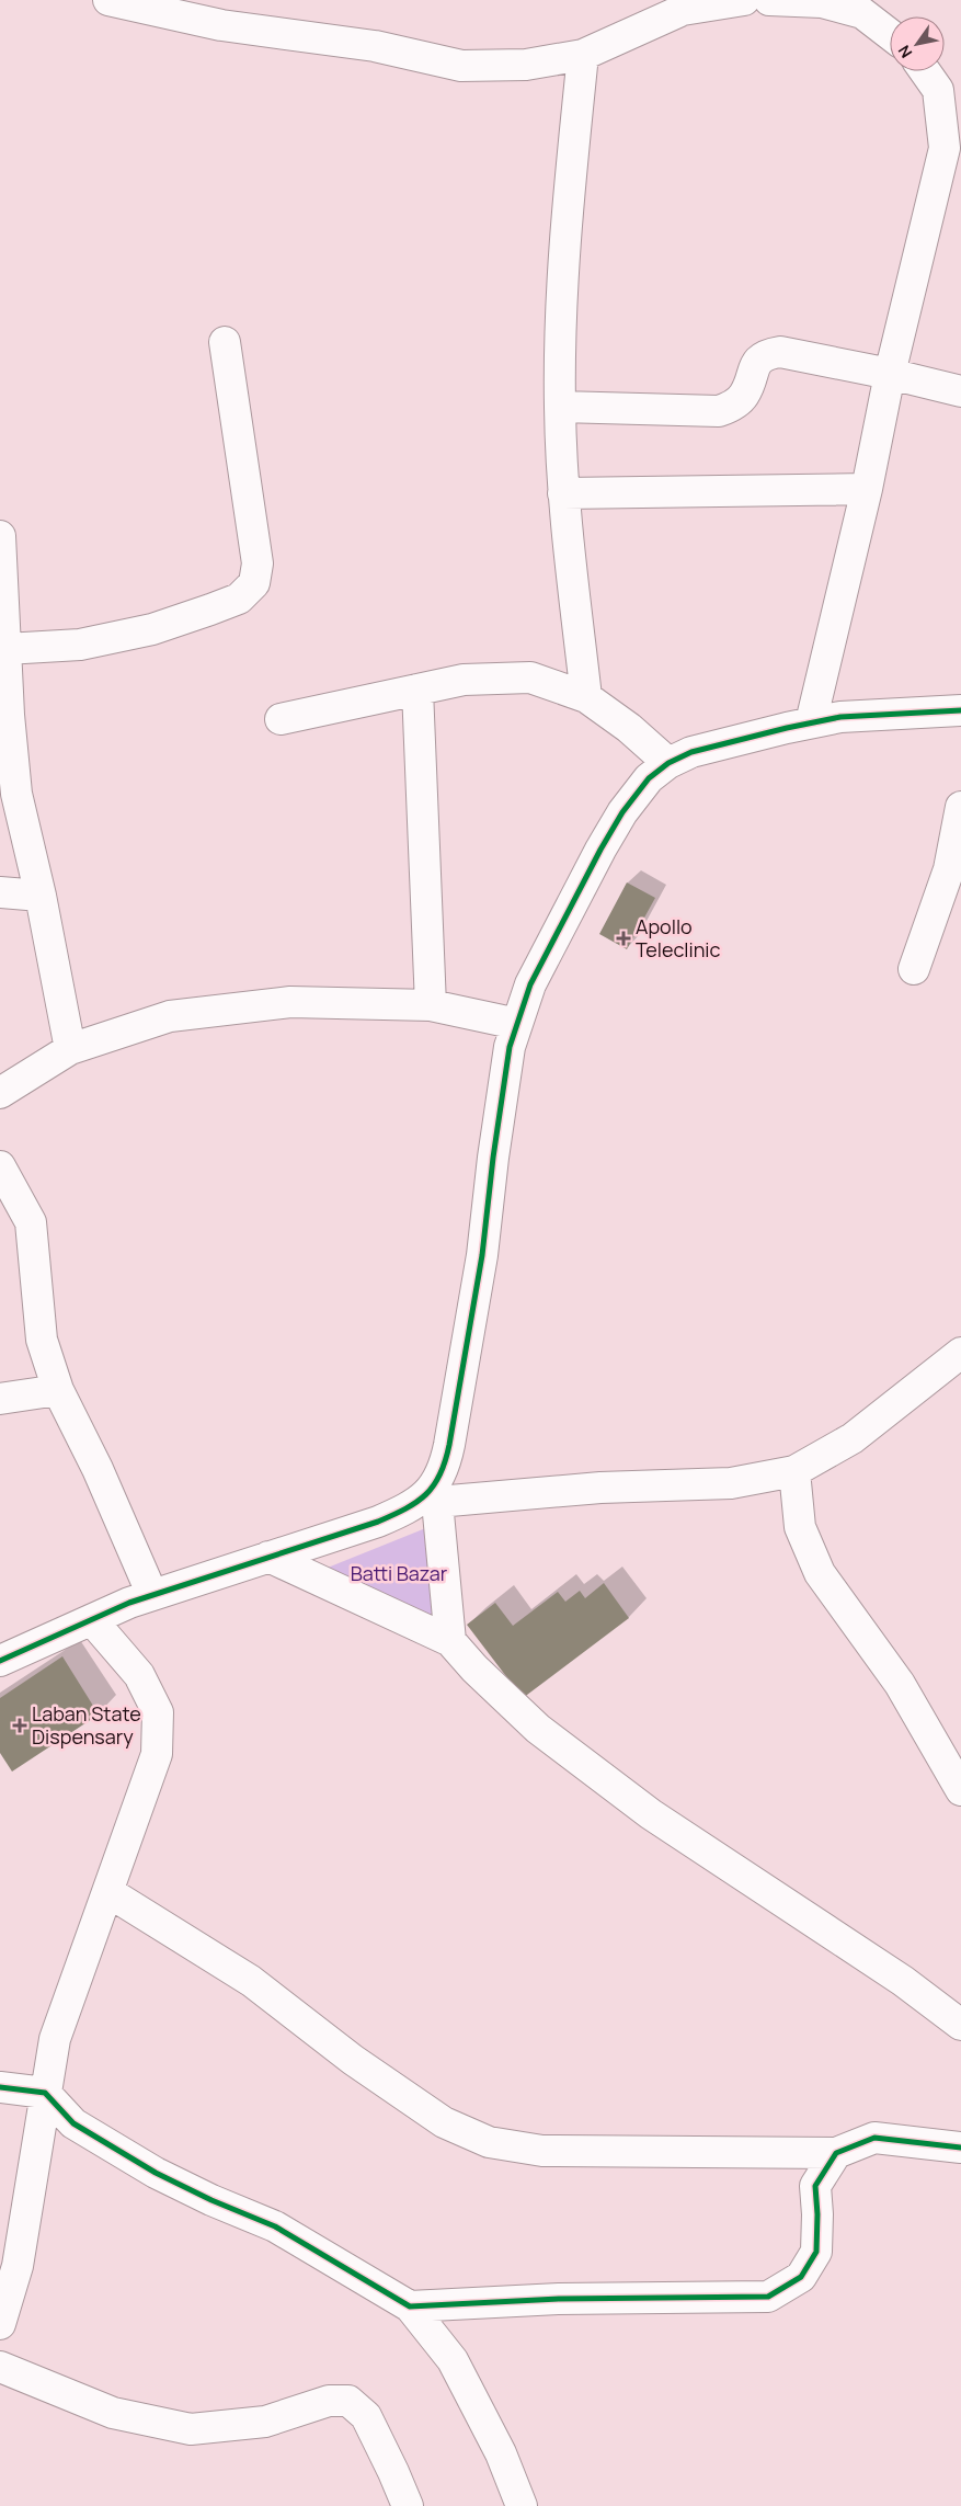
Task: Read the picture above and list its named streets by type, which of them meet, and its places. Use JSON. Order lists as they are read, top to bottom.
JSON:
{
  "parks": ["Batti Bazar"],
  "places": {
    "health": ["Apollo Teleclinic", "Laban State Dispensary"]
  },
  "north": "bottom left"
}
